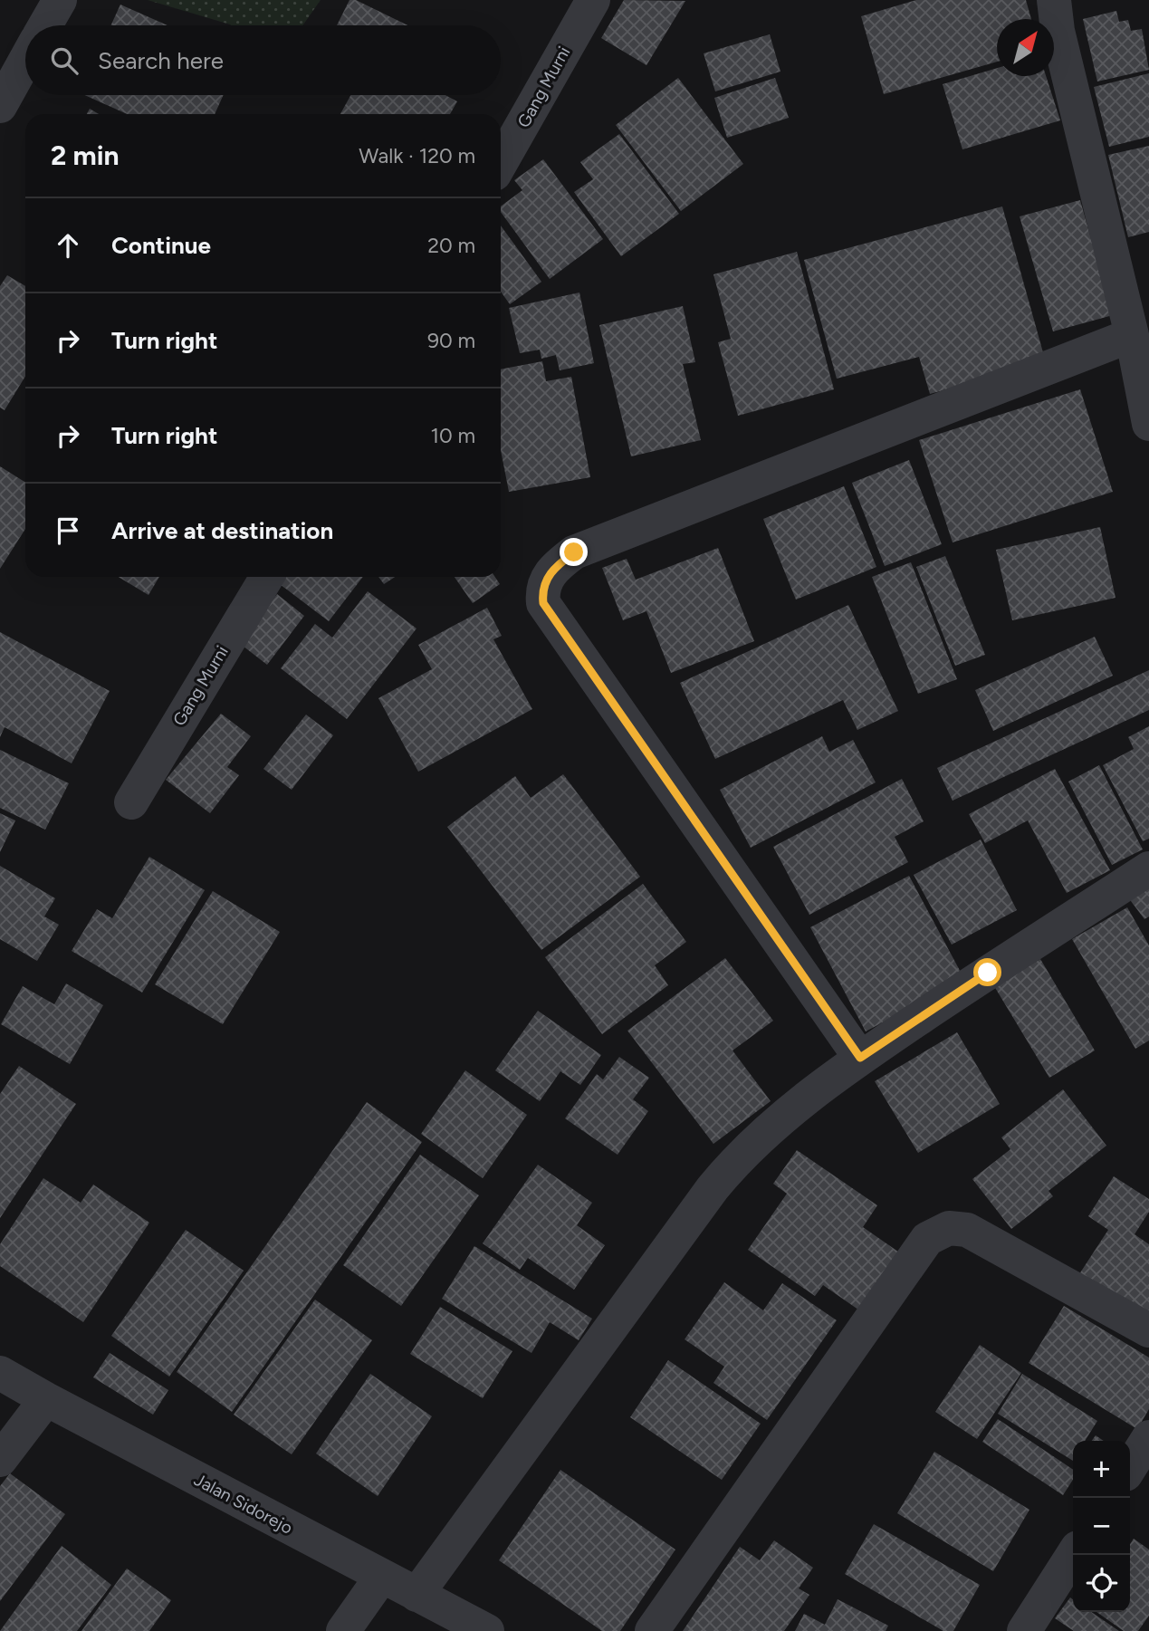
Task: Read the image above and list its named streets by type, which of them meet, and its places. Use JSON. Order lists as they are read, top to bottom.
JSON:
{
  "streets": {
    "street": ["Gang Murni", "Jalan Sidorejo"]
  },
  "north": "top right",
  "page": {
    "search": "Search here",
    "heading": ["2 min", "Walk · 120 m"],
    "list": [
      ["Continue", "20 m"],
      ["Turn right", "90 m"],
      ["Turn right", "10 m"],
      "Arrive at destination"
    ],
    "map_buttons": ["+", "−"]
  }
}
